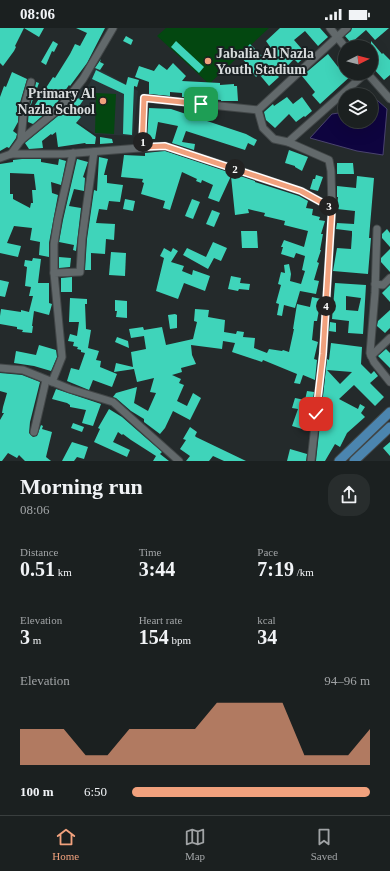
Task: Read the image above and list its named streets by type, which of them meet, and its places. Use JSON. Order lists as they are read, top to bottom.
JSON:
{
  "places": ["Jabalia Al Nazla Youth Stadium", "Primary Al Nazla School"],
  "north": "right",
  "page": {
    "status": "08:06",
    "pins": [
      "1",
      "2",
      "3",
      "4"
    ],
    "heading": ["Morning run", "08:06"],
    "stats": [
      ["Distance", "0.51 km"],
      ["Time", "3:44"],
      ["Pace", "7:19 /km"],
      ["Elevation", "3 m"],
      ["Heart rate", "154 bpm"],
      ["kcal", "34"]
    ],
    "chart": ["Elevation", "94–96 m"],
    "list": [
      {
        "name": "100 m",
        "note": "6:50"
      }
    ],
    "tabs": ["Home", "Map", "Saved"]
  }
}
